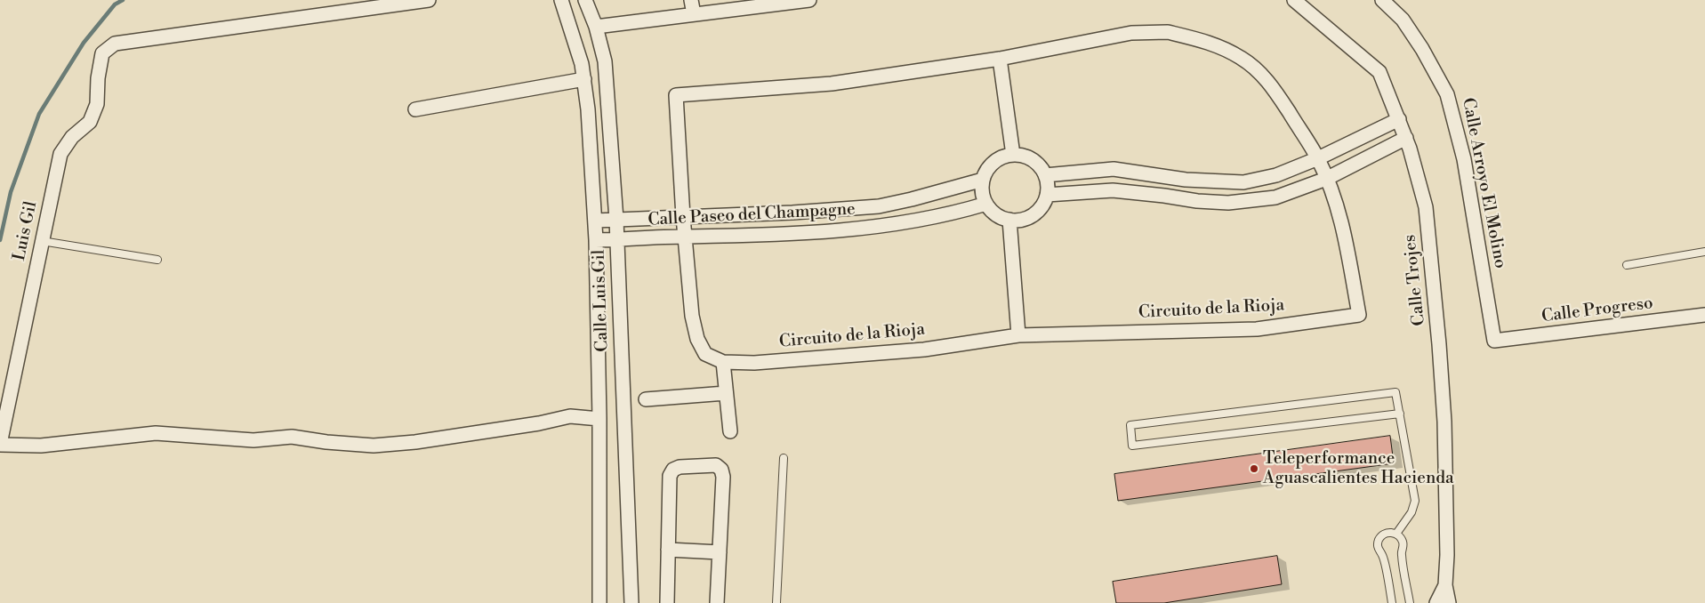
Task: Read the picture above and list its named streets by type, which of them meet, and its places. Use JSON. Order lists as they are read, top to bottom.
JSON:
{
  "streets": {
    "street": [
      "Calle Arroyo El Molino",
      "Calle Paseo del Champagne",
      "Luis Gil",
      "Calle Trojes",
      "Calle Luis Gil",
      "Circuito de la Rioja",
      "Calle Progreso"
    ]
  },
  "crossings": [
    ["Calle Arroyo El Molino", "Calle Progreso"],
    ["Calle Paseo del Champagne", "Calle Luis Gil"],
    ["Calle Paseo del Champagne", "Circuito de la Rioja"]
  ],
  "places": ["Teleperformance Aguascalientes Hacienda"]
}
